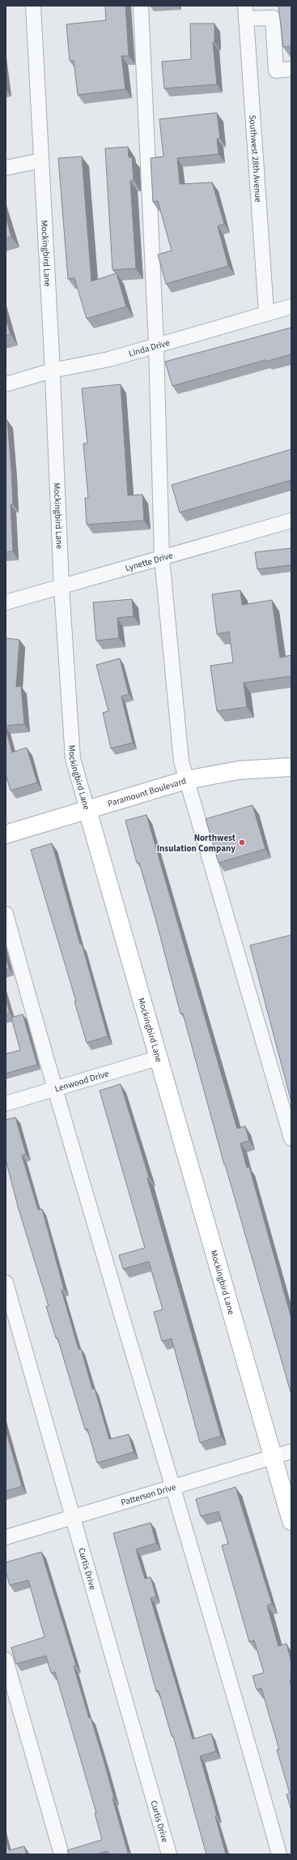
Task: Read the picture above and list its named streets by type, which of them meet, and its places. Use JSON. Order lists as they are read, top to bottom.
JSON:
{
  "streets": {
    "main road": ["Mockingbird Lane", "Paramount Boulevard"],
    "street": [
      "Southwest 28th Avenue",
      "Linda Drive",
      "Lynette Drive",
      "Lenwood Drive",
      "Patterson Drive",
      "Curtis Drive"
    ]
  },
  "crossings": [
    ["Southwest 28th Avenue", "Linda Drive"],
    ["Mockingbird Lane", "Linda Drive"],
    ["Mockingbird Lane", "Lynette Drive"],
    ["Mockingbird Lane", "Paramount Boulevard"],
    ["Mockingbird Lane", "Lenwood Drive"],
    ["Mockingbird Lane", "Patterson Drive"],
    ["Patterson Drive", "Curtis Drive"]
  ],
  "places": ["Northwest Insulation Company"]
}
